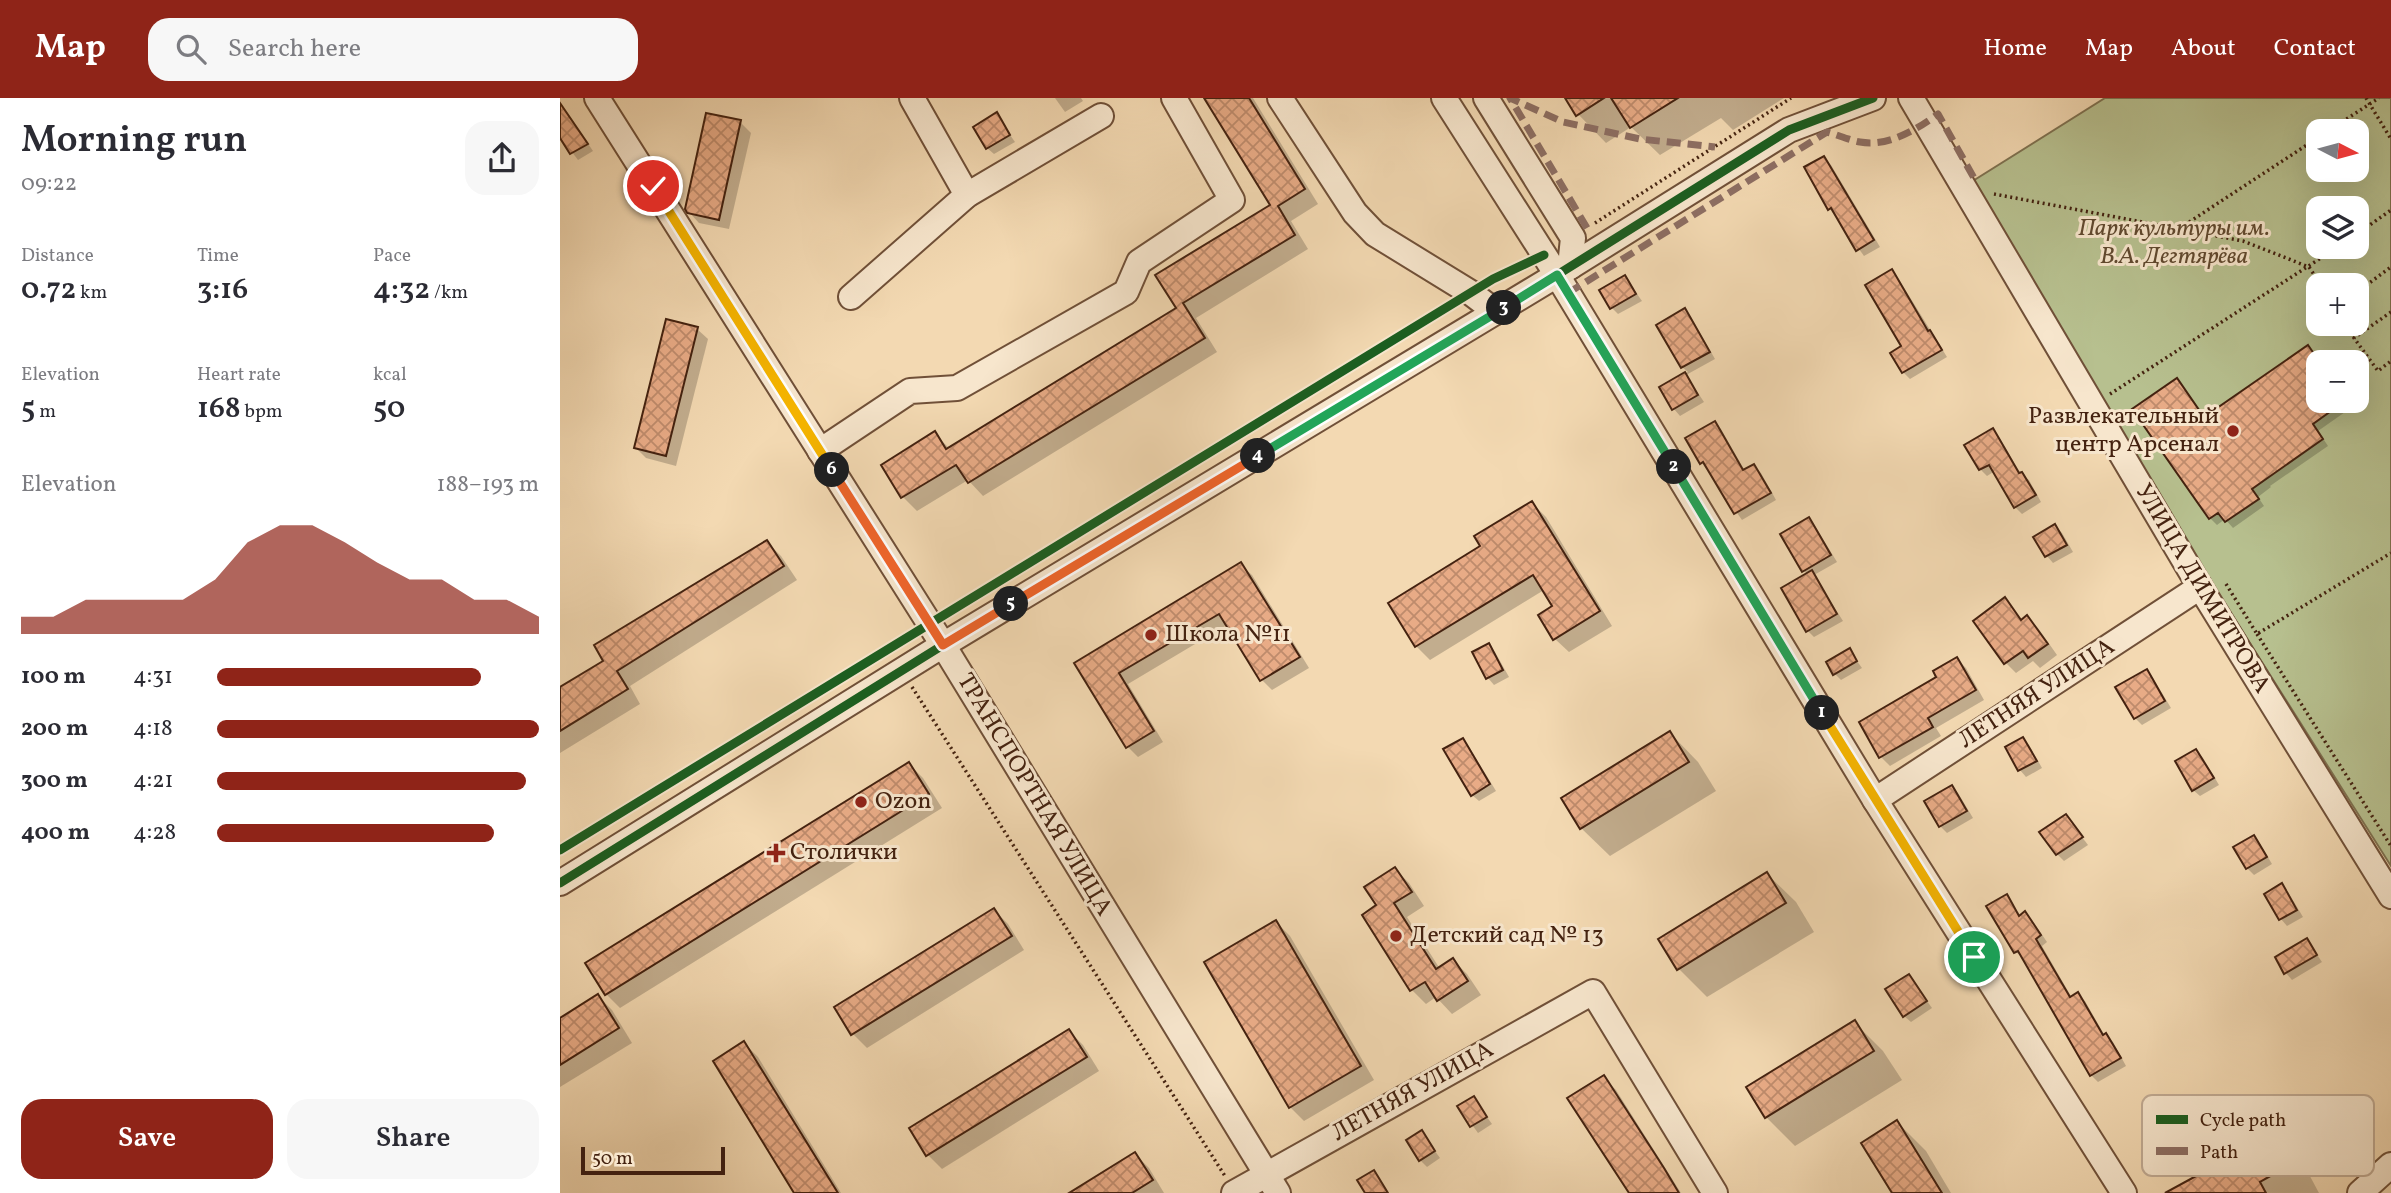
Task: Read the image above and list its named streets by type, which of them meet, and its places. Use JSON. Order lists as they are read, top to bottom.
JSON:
{
  "streets": {
    "street": ["УЛИЦА ДИМИТРОВА", "ЛЕТНЯЯ УЛИЦА", "ТРАНСПОРТНАЯ УЛИЦА"]
  },
  "crossings": [
    ["УЛИЦА ДИМИТРОВА", "ЛЕТНЯЯ УЛИЦА"],
    ["ЛЕТНЯЯ УЛИЦА", "ТРАНСПОРТНАЯ УЛИЦА"]
  ],
  "parks": ["Парк культуры им. В.А. Дегтярёва"],
  "places": {
    "other": [
      "Развлекательный центр Арсенал",
      "Школа №11",
      "Ozon",
      "Детский сад № 13"
    ],
    "health": ["Столички"]
  },
  "legend": ["Cycle path", "Path"],
  "scale_bar": "50 m",
  "north": "right",
  "page": {
    "header": "Map",
    "search": "Search here",
    "nav": [
      "Home",
      "Map",
      "About",
      "Contact"
    ],
    "heading": ["Morning run", "09:22"],
    "map_buttons": ["+", "−"],
    "stats": [
      ["Distance", "0.72 km"],
      ["Time", "3:16"],
      ["Pace", "4:32 /km"],
      ["Elevation", "5 m"],
      ["Heart rate", "168 bpm"],
      ["kcal", "50"]
    ],
    "pins": [
      "3",
      "4",
      "2",
      "6",
      "5",
      "1"
    ],
    "chart": ["Elevation", "188–193 m"],
    "list": [
      {
        "name": "100 m",
        "note": "4:31"
      },
      {
        "name": "200 m",
        "note": "4:18"
      },
      {
        "name": "300 m",
        "note": "4:21"
      },
      {
        "name": "400 m",
        "note": "4:28"
      }
    ],
    "buttons": ["Save", "Share"],
    "scale": "50 m"
  }
}
